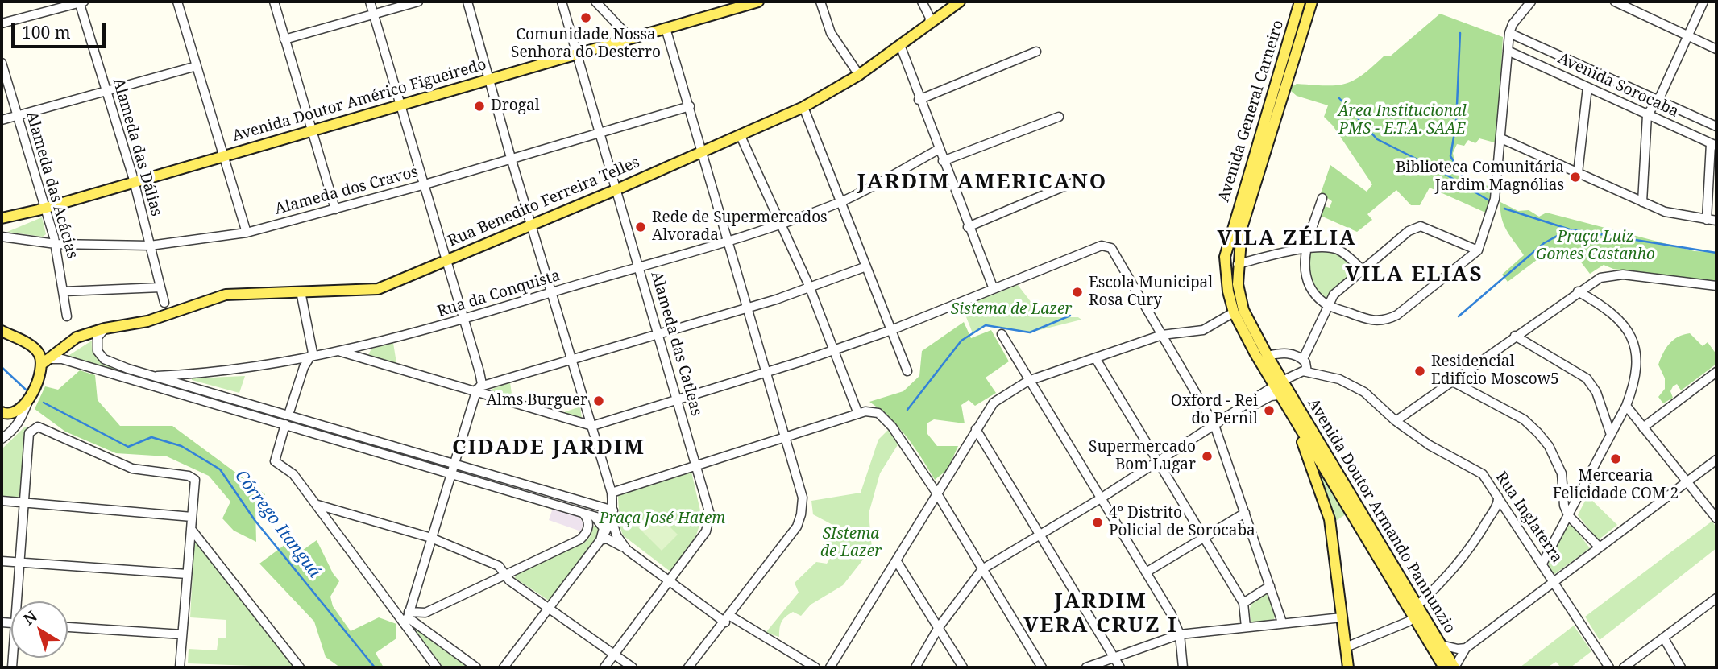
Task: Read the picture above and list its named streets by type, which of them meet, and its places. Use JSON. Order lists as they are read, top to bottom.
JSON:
{
  "streets": {
    "main road": [
      "Avenida Doutor Américo Figueiredo",
      "Avenida General Carneiro",
      "Rua Benedito Ferreira Telles",
      "Avenida Doutor Armando Pannunzio"
    ],
    "street": [
      "Avenida Sorocaba",
      "Alameda das Dálias",
      "Alameda das Acácias",
      "Alameda dos Cravos",
      "Rua da Conquista",
      "Alameda das Catleas",
      "Rua Inglaterra"
    ]
  },
  "crossings": [
    ["Avenida Doutor Américo Figueiredo", "Alameda das Dálias"],
    ["Avenida Doutor Américo Figueiredo", "Alameda das Acácias"],
    ["Avenida Doutor Américo Figueiredo", "Alameda das Catleas"],
    ["Avenida General Carneiro", "Avenida Doutor Armando Pannunzio"],
    ["Alameda das Dálias", "Alameda dos Cravos"],
    ["Alameda das Acácias", "Alameda dos Cravos"],
    ["Alameda dos Cravos", "Alameda das Catleas"],
    ["Rua Benedito Ferreira Telles", "Alameda das Catleas"],
    ["Rua da Conquista", "Alameda das Catleas"]
  ],
  "districts": [
    "JARDIM AMERICANO",
    "VILA ZÉLIA",
    "VILA ELIAS",
    "CIDADE JARDIM",
    "JARDIM VERA CRUZ I"
  ],
  "water": ["Córrego Itanguá"],
  "parks": [
    "Área Institucional PMS - E.T.A. SAAE",
    "Praça Luiz Gomes Castanho",
    "Sistema de Lazer",
    "Praça José Hatem",
    "SIstema de Lazer"
  ],
  "places": [
    "Comunidade Nossa Senhora do Desterro",
    "Drogal",
    "Biblioteca Comunitária Jardim Magnólias",
    "Rede de Supermercados Alvorada",
    "Escola Municipal Rosa Cury",
    "Residencial Edifício Moscow5",
    "Alms Burguer",
    "Oxford - Rei do Pernil",
    "Supermercado Bom Lugar",
    "Mercearia Felicidade COM 2",
    "4º Distrito Policial de Sorocaba"
  ],
  "scale_bar": "100 m",
  "north": "top left"
}
